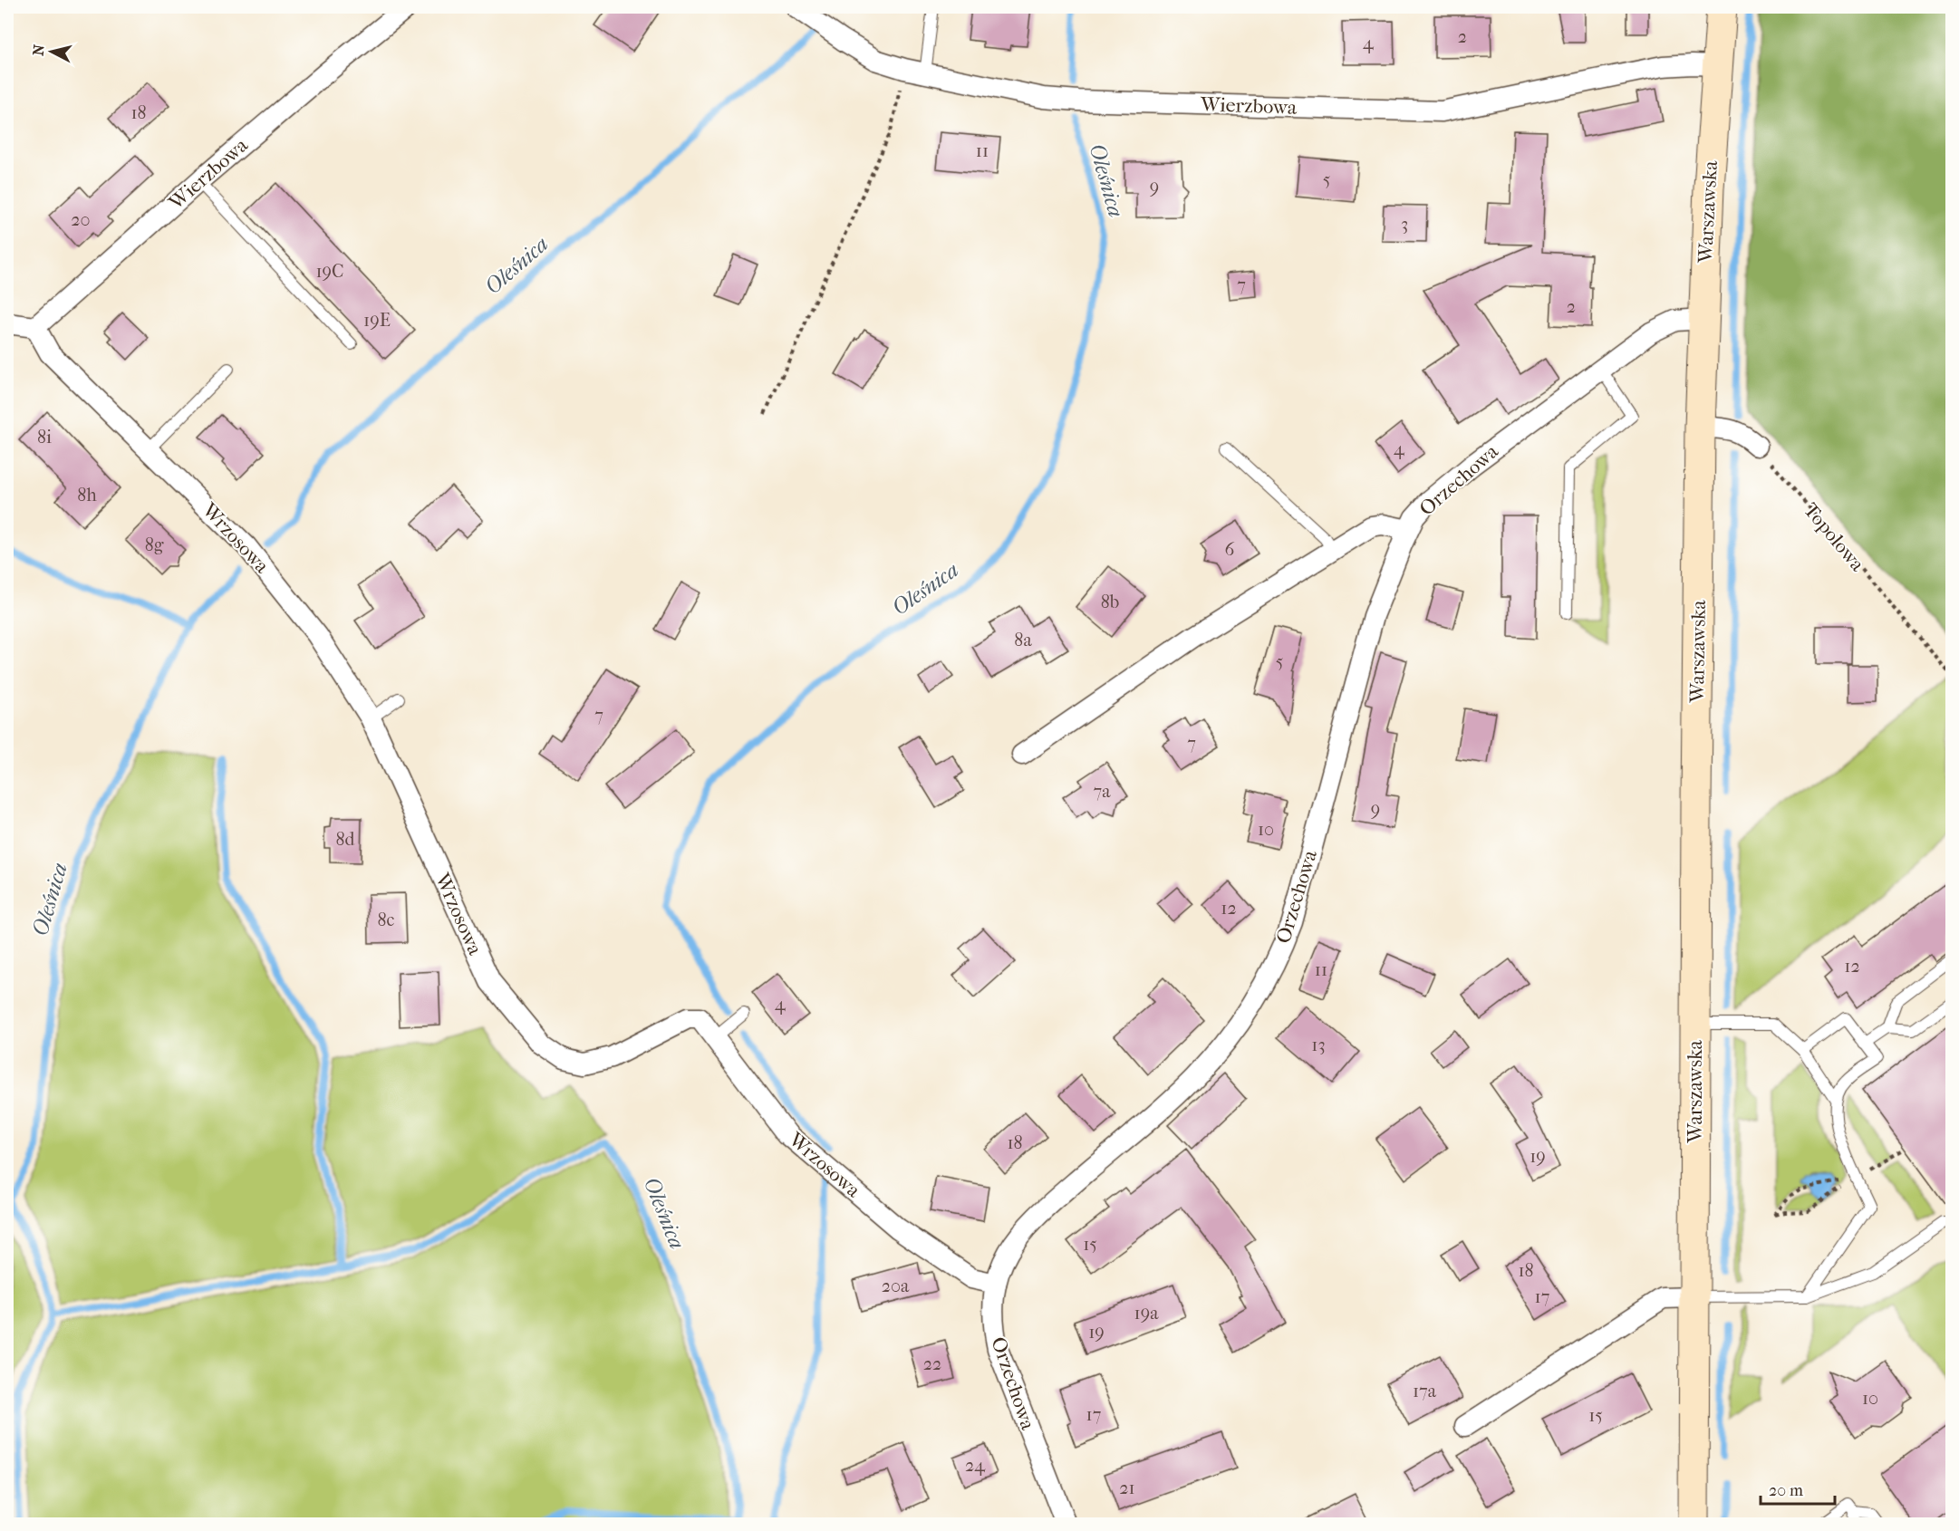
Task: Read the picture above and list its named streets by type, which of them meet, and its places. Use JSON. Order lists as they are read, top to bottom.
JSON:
{
  "streets": {
    "main road": ["Warszawska"],
    "street": ["Wierzbowa", "Orzechowa", "Wrzosowa"],
    "path": ["Topolowa"]
  },
  "crossings": [
    ["Wierzbowa", "Warszawska"],
    ["Wierzbowa", "Wrzosowa"],
    ["Warszawska", "Orzechowa"],
    ["Orzechowa", "Wrzosowa"]
  ],
  "water": ["Oleśnica"],
  "house_numbers": [
    "2",
    "4",
    "18",
    "11",
    "5",
    "9",
    "20",
    "3",
    "19C",
    "7",
    "2",
    "19E",
    "8i",
    "4",
    "8h",
    "8g",
    "6",
    "8b",
    "8a",
    "5",
    "7",
    "7",
    "7a",
    "9",
    "10",
    "8d",
    "12",
    "8c",
    "12",
    "11",
    "4",
    "13",
    "18",
    "19",
    "15",
    "18",
    "20a",
    "17",
    "19a",
    "19",
    "22",
    "17a",
    "10",
    "17",
    "15",
    "24",
    "21"
  ],
  "scale_bar": "20 m",
  "north": "left"
}
